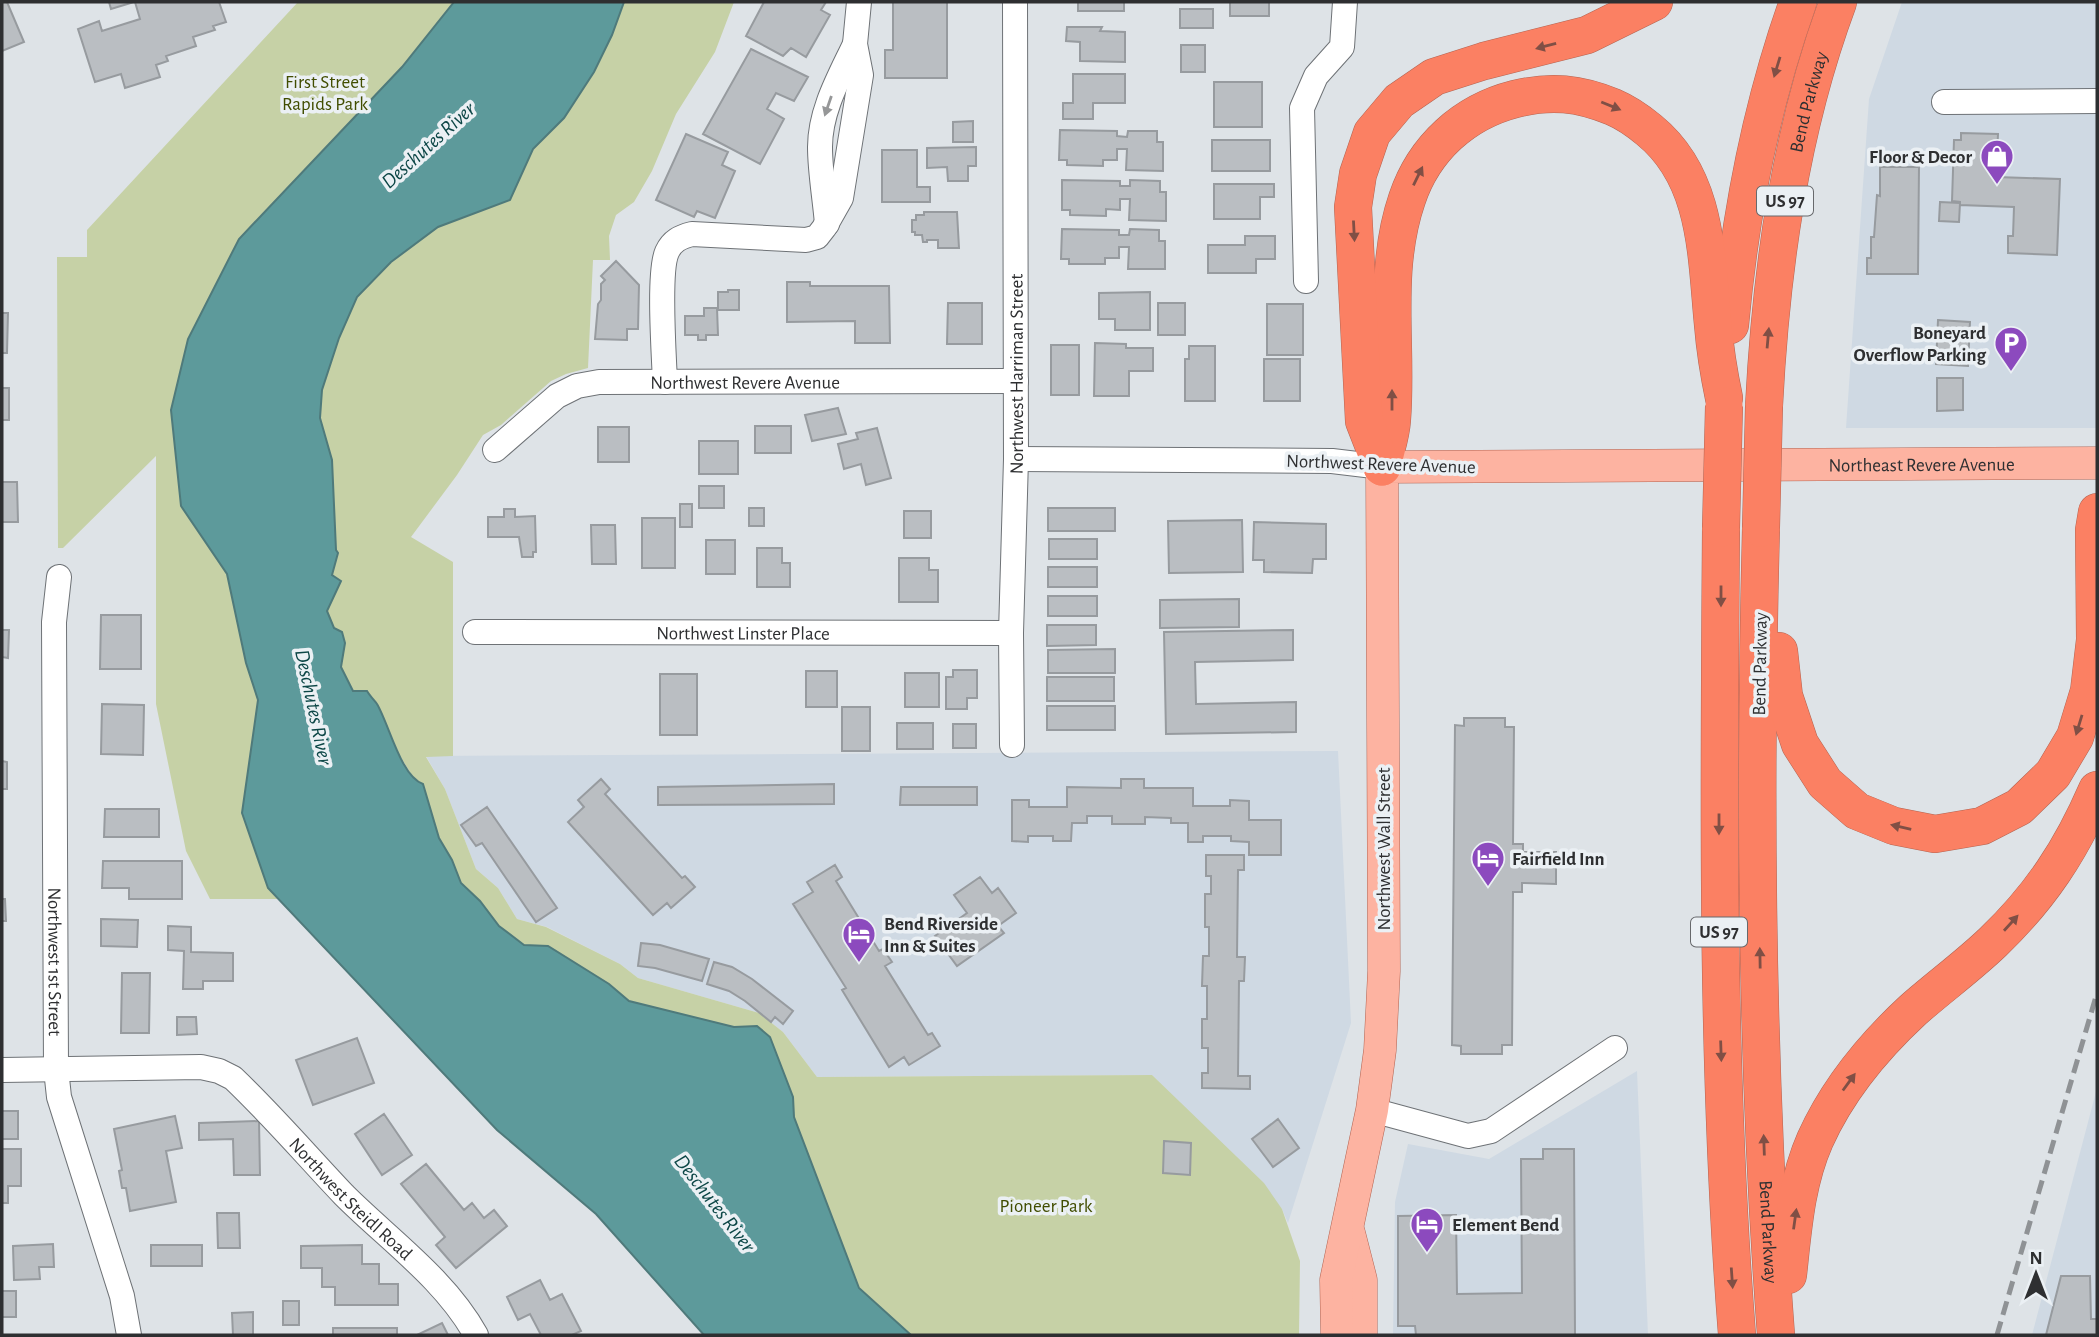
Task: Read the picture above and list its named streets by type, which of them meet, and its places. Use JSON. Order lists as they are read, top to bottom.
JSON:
{
  "streets": {
    "highway": ["Bend Parkway", "US 97"],
    "main road": ["Northwest Revere Avenue", "Northeast Revere Avenue", "Northwest Wall Street"],
    "street": [
      "Northwest Harriman Street",
      "Northwest Linster Place",
      "Northwest 1st Street",
      "Northwest Steidl Road"
    ]
  },
  "crossings": [
    ["Northwest Harriman Street", "Northwest Revere Avenue"],
    ["Northwest Harriman Street", "Northwest Linster Place"],
    ["Northwest Revere Avenue", "Northeast Revere Avenue"],
    ["Northwest Revere Avenue", "Northwest Wall Street"],
    ["Northwest 1st Street", "Northwest Steidl Road"]
  ],
  "water": ["Deschutes River"],
  "parks": ["First Street Rapids Park", "Pioneer Park"],
  "places": {
    "shop": ["Floor & Decor"],
    "parking": ["Boneyard Overflow Parking"],
    "hotel": ["Fairfield Inn", "Bend Riverside Inn & Suites", "Element Bend"]
  },
  "north": "top"
}
